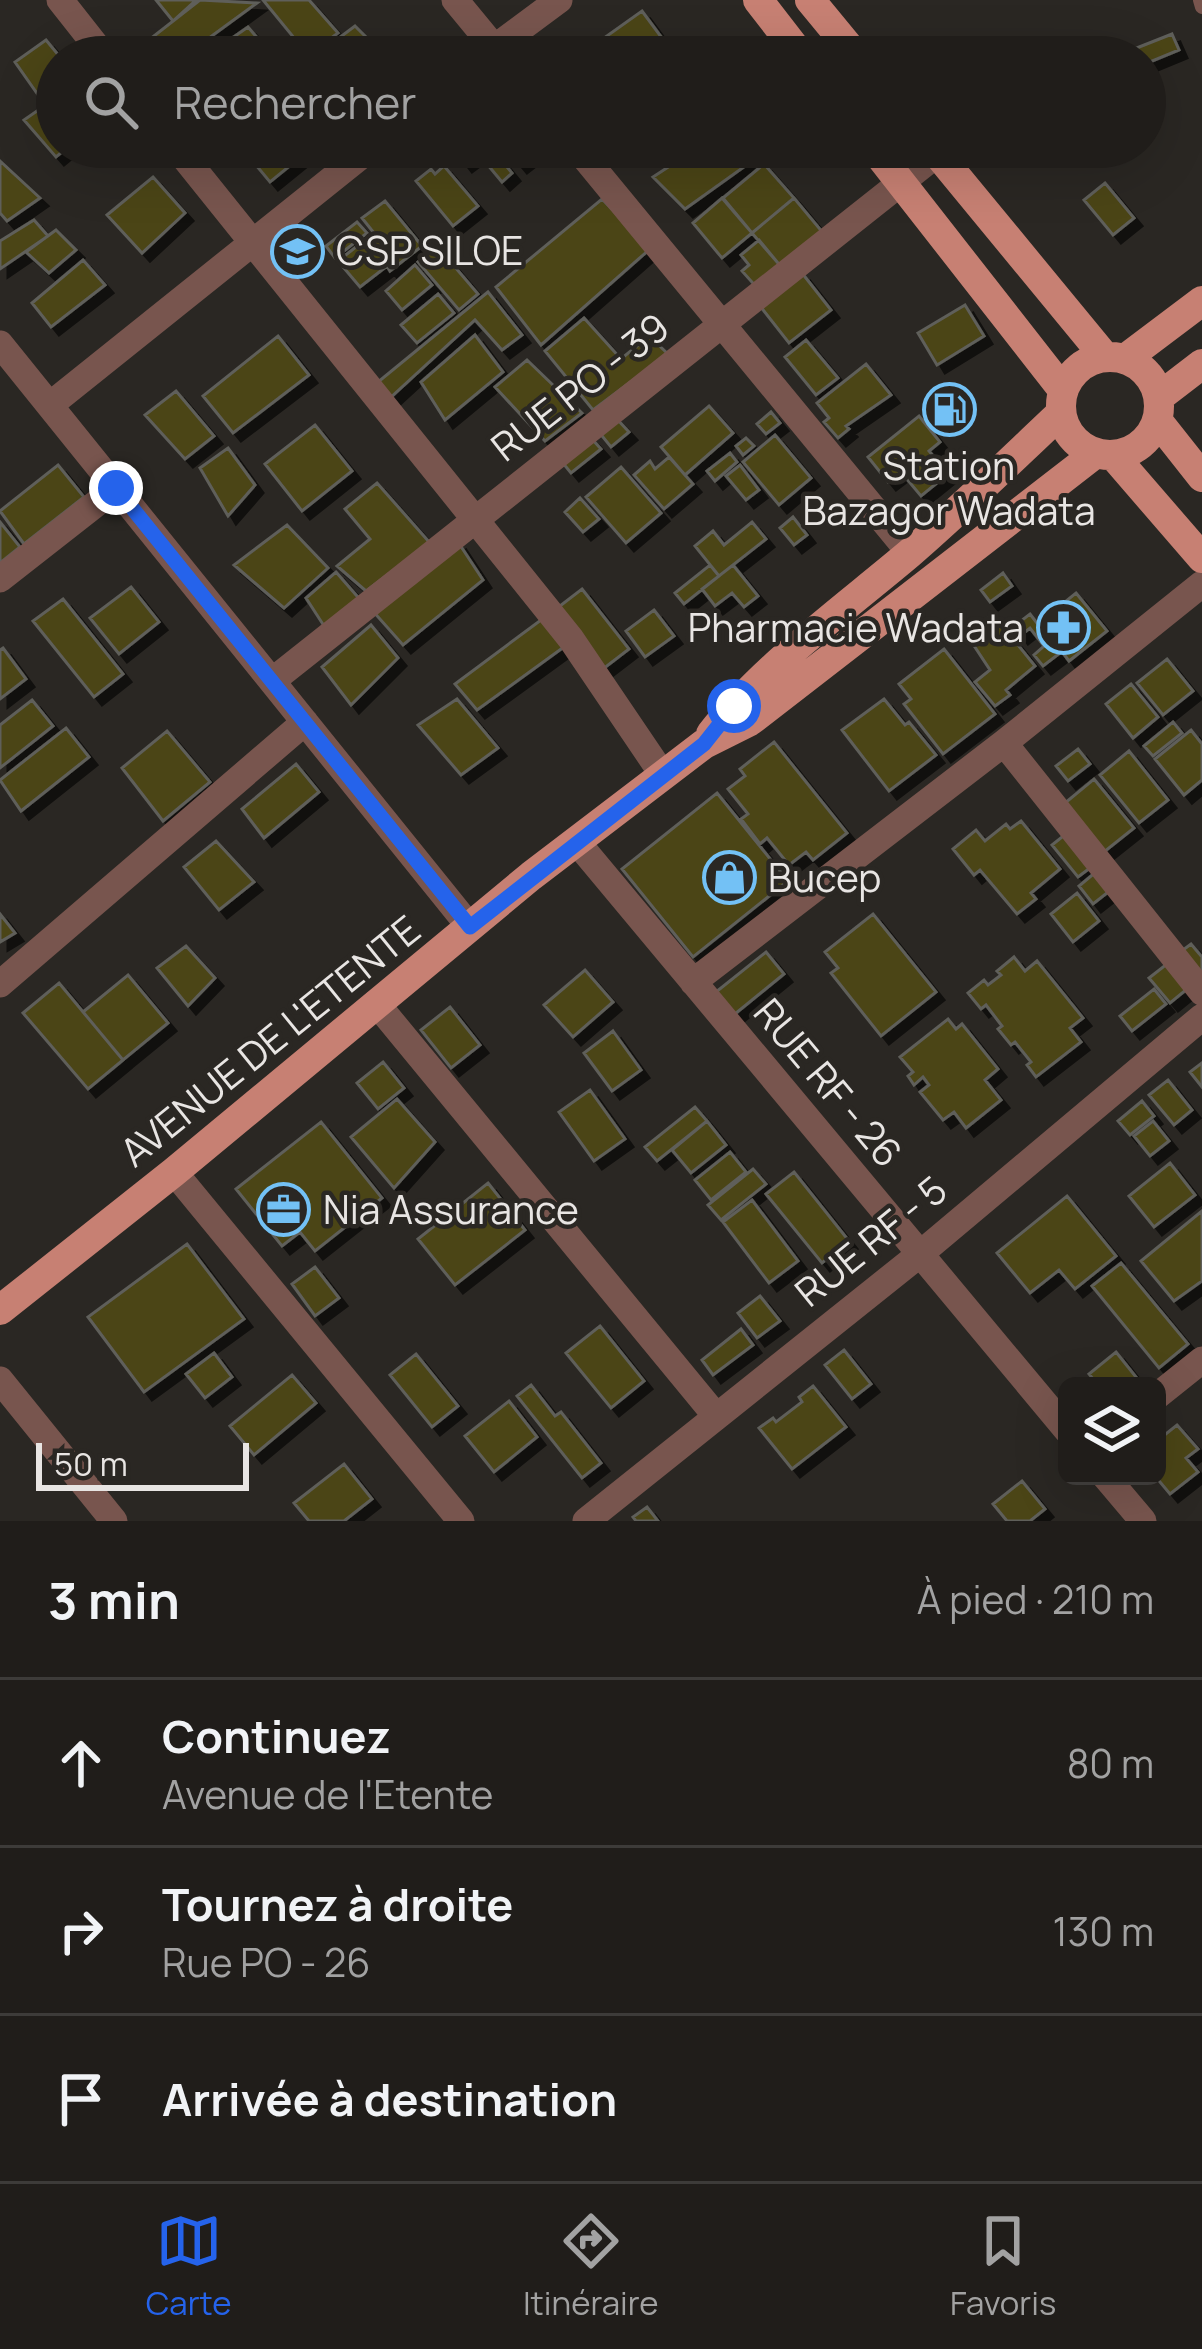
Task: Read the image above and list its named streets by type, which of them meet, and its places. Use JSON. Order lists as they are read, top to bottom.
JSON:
{
  "streets": {
    "main road": ["AVENUE DE L'ETENTE"],
    "street": ["RUE PO - 39", "RUE RF - 26", "RUE RF - 5"]
  },
  "crossings": [
    ["AVENUE DE L'ETENTE", "RUE RF - 26"],
    ["RUE RF - 26", "RUE RF - 5"]
  ],
  "places": {
    "school or university": ["CSP SILOE"],
    "fuel station": ["Station Bazagor Wadata"],
    "pharmacy": ["Pharmacie Wadata"],
    "shop": ["Bucep"],
    "office": ["Nia Assurance"]
  },
  "scale_bar": "50 m",
  "page": {
    "search": "Rechercher",
    "scale": "50 m",
    "heading": ["3 min", "À pied · 210 m"],
    "list": [
      ["Continuez", "Avenue de l'Etente", "80 m"],
      ["Tournez à droite", "Rue PO - 26", "130 m"],
      "Arrivée à destination"
    ],
    "nav": ["Carte", "Itinéraire", "Favoris"]
  }
}
